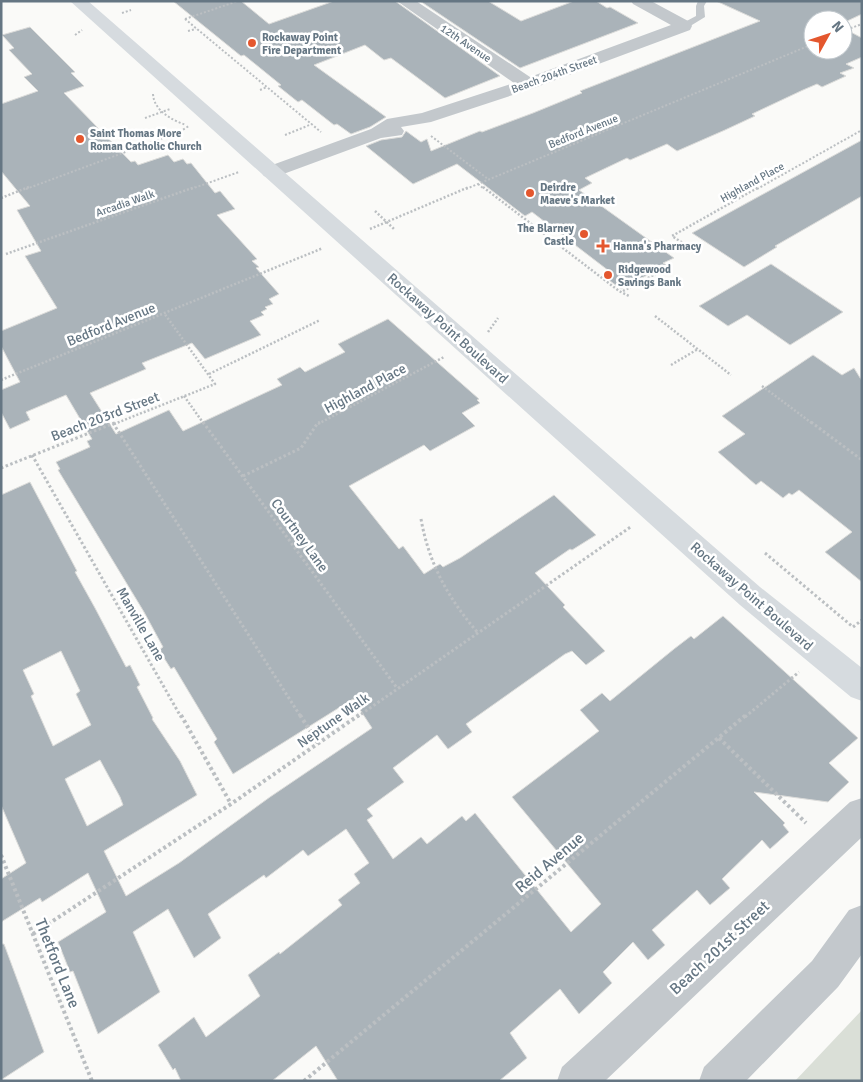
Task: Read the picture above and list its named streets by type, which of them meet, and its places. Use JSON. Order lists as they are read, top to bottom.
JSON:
{
  "streets": {
    "street": [
      "12th Avenue",
      "Beach 204th Street",
      "Rockaway Point Boulevard",
      "Beach 201st Street"
    ],
    "path": [
      "Bedford Avenue",
      "Highland Place",
      "Arcadia Walk",
      "Beach 203rd Street",
      "Courtney Lane",
      "Manville Lane",
      "Neptune Walk",
      "Reid Avenue",
      "Thetford Lane"
    ]
  },
  "crossings": [
    ["12th Avenue", "Beach 204th Street"],
    ["Beach 204th Street", "Rockaway Point Boulevard"],
    ["Highland Place", "Courtney Lane"],
    ["Rockaway Point Boulevard", "Reid Avenue"],
    ["Beach 203rd Street", "Courtney Lane"],
    ["Beach 203rd Street", "Manville Lane"],
    ["Courtney Lane", "Neptune Walk"],
    ["Manville Lane", "Neptune Walk"],
    ["Neptune Walk", "Thetford Lane"]
  ],
  "places": {
    "other": [
      "Rockaway Point Fire Department",
      "Saint Thomas More Roman Catholic Church",
      "Deirdre Maeve's Market",
      "The Blarney Castle",
      "Ridgewood Savings Bank"
    ],
    "health": ["Hanna's Pharmacy"]
  },
  "north": "top right"
}
